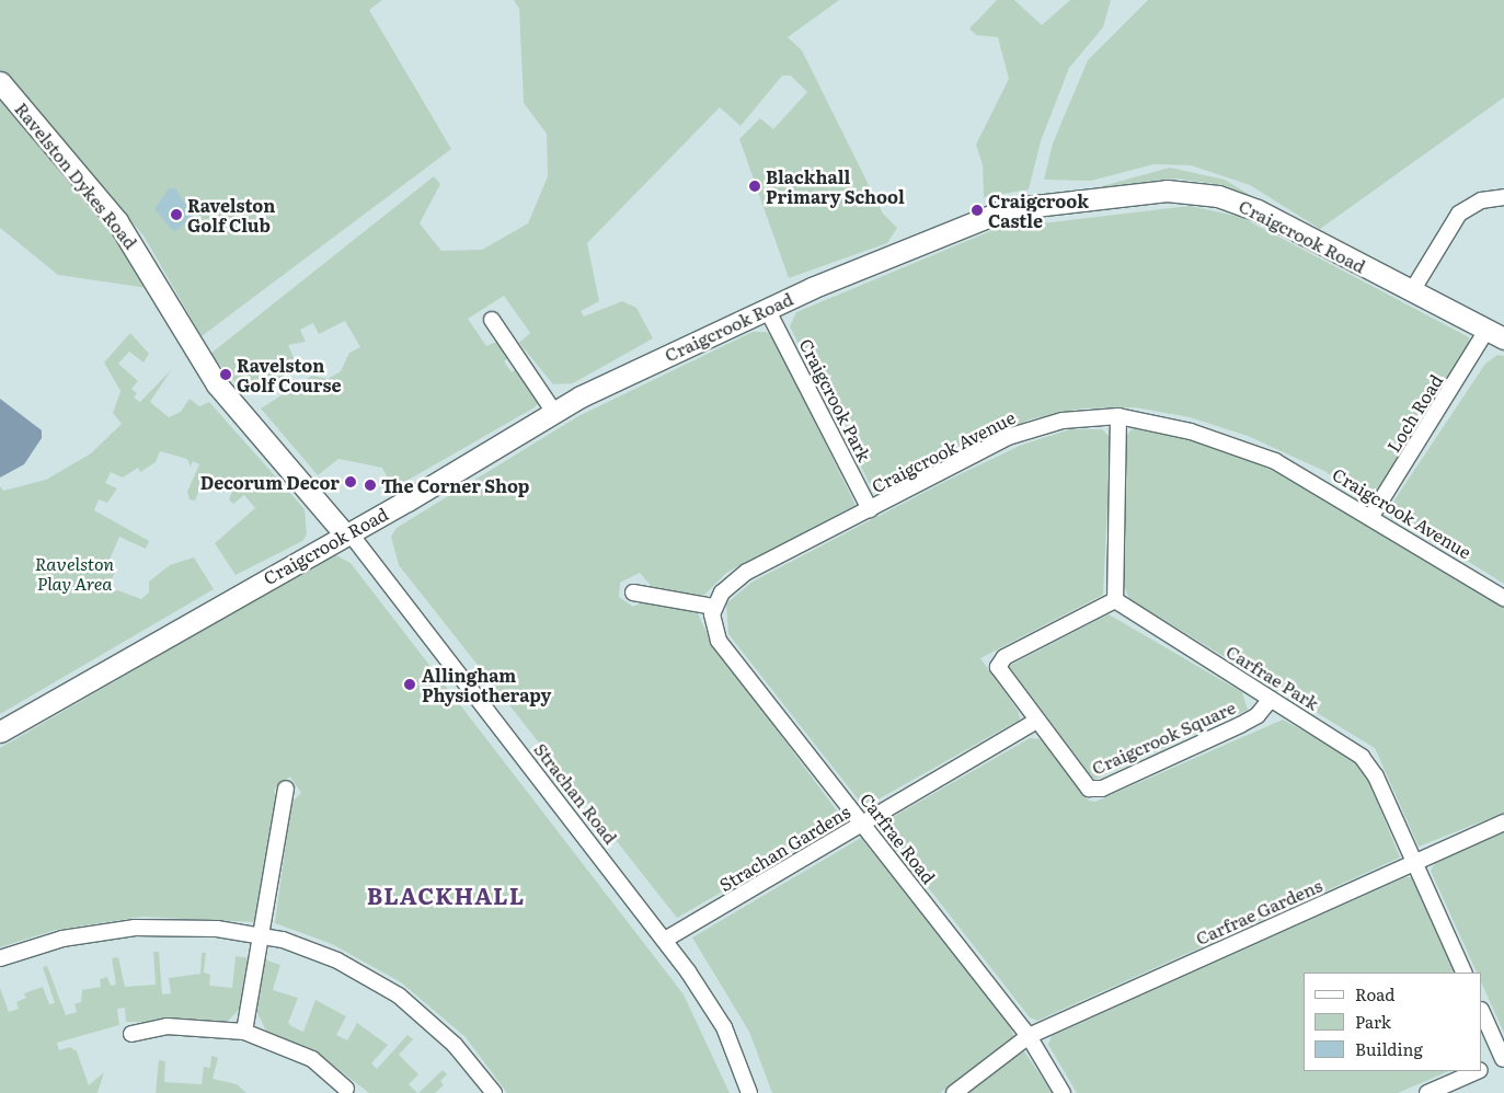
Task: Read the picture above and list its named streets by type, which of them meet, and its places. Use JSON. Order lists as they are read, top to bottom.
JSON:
{
  "streets": {
    "street": [
      "Ravelston Dykes Road",
      "Craigcrook Road",
      "Craigcrook Park",
      "Loch Road",
      "Craigcrook Avenue",
      "Carfrae Park",
      "Craigcrook Square",
      "Strachan Road",
      "Carfrae Road",
      "Strachan Gardens",
      "Carfrae Gardens"
    ]
  },
  "crossings": [
    ["Ravelston Dykes Road", "Craigcrook Road"],
    ["Ravelston Dykes Road", "Strachan Road"],
    ["Craigcrook Road", "Craigcrook Park"],
    ["Craigcrook Road", "Loch Road"],
    ["Craigcrook Road", "Strachan Road"],
    ["Craigcrook Park", "Craigcrook Avenue"],
    ["Loch Road", "Craigcrook Avenue"],
    ["Craigcrook Avenue", "Carfrae Road"],
    ["Carfrae Park", "Craigcrook Square"],
    ["Carfrae Park", "Carfrae Gardens"],
    ["Craigcrook Square", "Strachan Gardens"],
    ["Strachan Road", "Strachan Gardens"],
    ["Carfrae Road", "Strachan Gardens"],
    ["Carfrae Road", "Carfrae Gardens"]
  ],
  "districts": ["BLACKHALL"],
  "parks": ["Ravelston Play Area"],
  "places": [
    "Blackhall Primary School",
    "Craigcrook Castle",
    "Ravelston Golf Club",
    "Ravelston Golf Course",
    "Decorum Decor",
    "The Corner Shop",
    "Allingham Physiotherapy"
  ],
  "legend": ["Road", "Park", "Building"]
}
